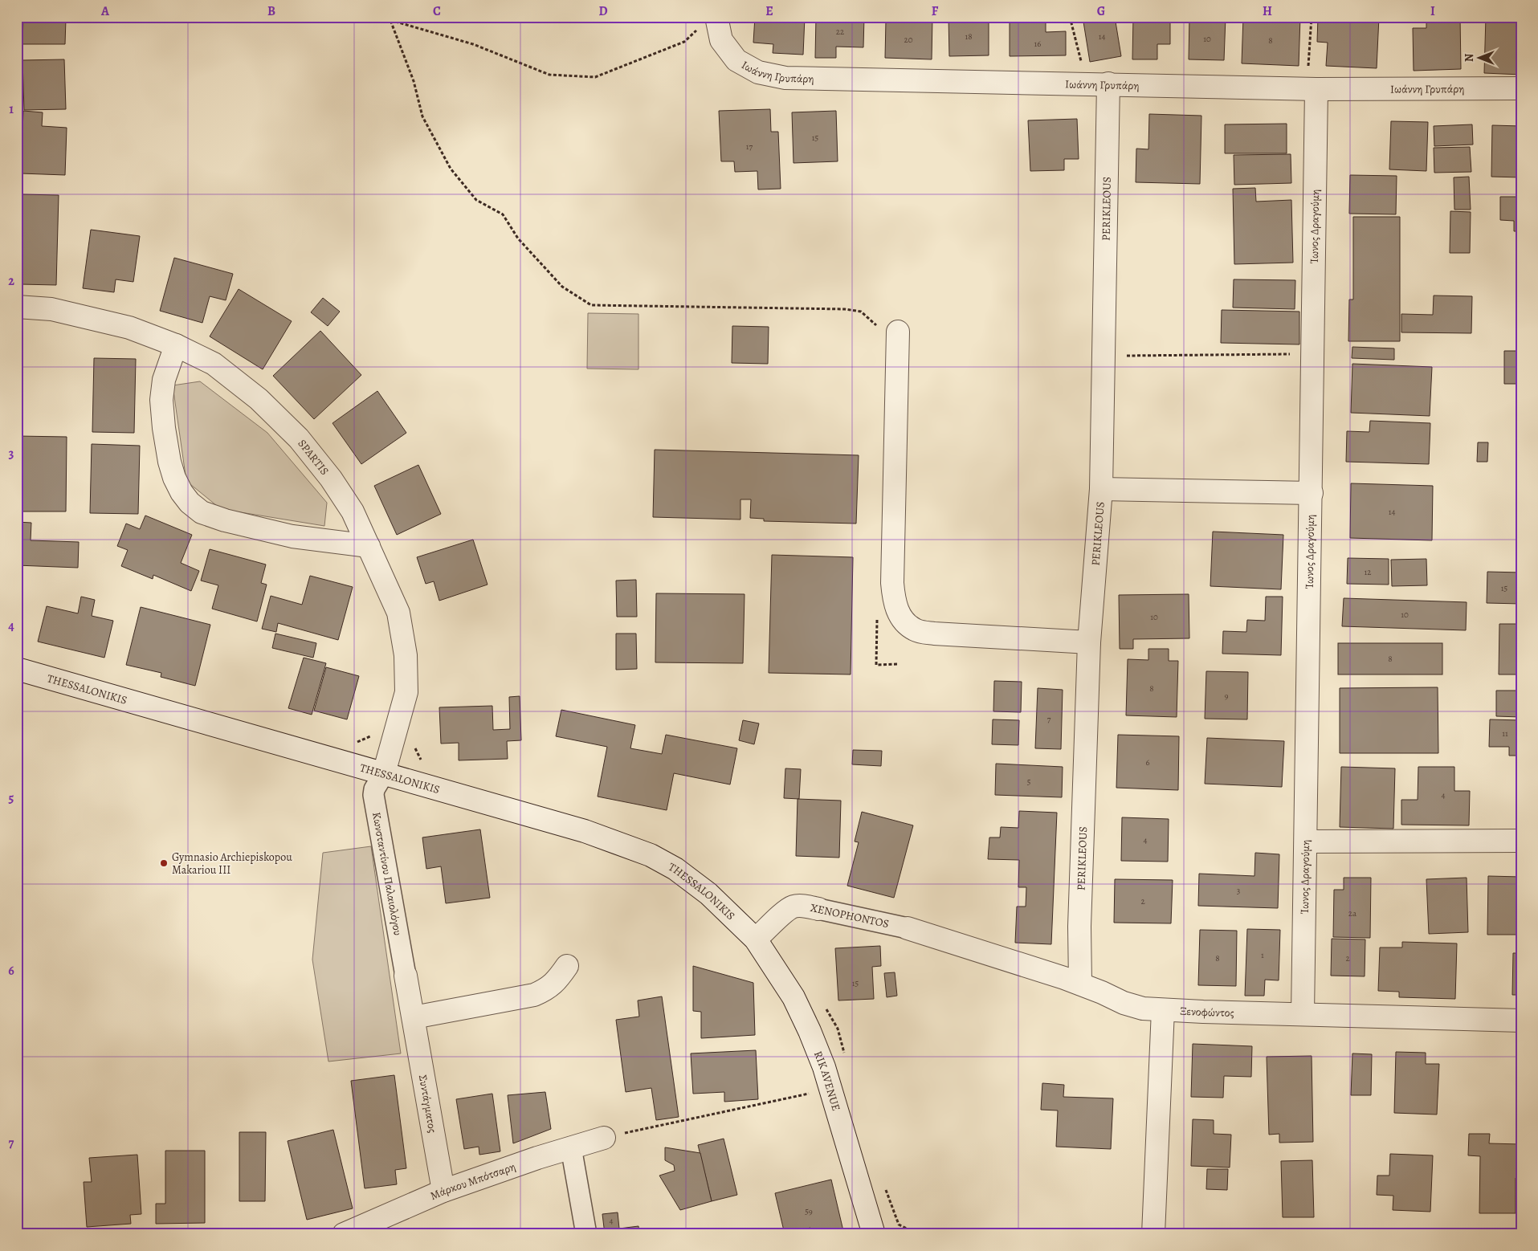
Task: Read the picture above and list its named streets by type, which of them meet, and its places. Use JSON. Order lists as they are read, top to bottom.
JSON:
{
  "streets": {
    "street": [
      "Ιωάννη Γρυπάρη",
      "PERIKLEOUS",
      "Ίωνος Δραγούμη",
      "SPARTIS",
      "THESSALONIKIS",
      "Κωνσταντίνου Παλαιολόγου",
      "XENOPHONTOS",
      "Ξενοφώντος",
      "RIK AVENUE",
      "Συντάγματος",
      "Μάρκου Μπότσαρη"
    ]
  },
  "crossings": [
    ["Ιωάννη Γρυπάρη", "PERIKLEOUS"],
    ["Ιωάννη Γρυπάρη", "Ίωνος Δραγούμη"],
    ["PERIKLEOUS", "Ξενοφώντος"],
    ["Ίωνος Δραγούμη", "Ξενοφώντος"],
    ["SPARTIS", "THESSALONIKIS"],
    ["SPARTIS", "Κωνσταντίνου Παλαιολόγου"],
    ["THESSALONIKIS", "Κωνσταντίνου Παλαιολόγου"],
    ["THESSALONIKIS", "XENOPHONTOS"],
    ["THESSALONIKIS", "RIK AVENUE"],
    ["Κωνσταντίνου Παλαιολόγου", "Συντάγματος"],
    ["XENOPHONTOS", "Ξενοφώντος"],
    ["XENOPHONTOS", "RIK AVENUE"],
    ["Συντάγματος", "Μάρκου Μπότσαρη"]
  ],
  "places": ["Gymnasio Archiepiskopou Makariou III"],
  "house_numbers": [
    "22",
    "18",
    "14",
    "10",
    "20",
    "8",
    "16",
    "15",
    "17",
    "14",
    "12",
    "15",
    "10",
    "10",
    "8",
    "8",
    "9",
    "7",
    "11",
    "6",
    "5",
    "4",
    "4",
    "3",
    "2",
    "2a",
    "1",
    "8",
    "2",
    "15",
    "59",
    "4"
  ],
  "north": "left",
  "grid": {
    "columns": [
      "A",
      "B",
      "C",
      "D",
      "E",
      "F",
      "G",
      "H",
      "I"
    ],
    "rows": [
      "1",
      "2",
      "3",
      "4",
      "5",
      "6",
      "7"
    ]
  }
}
